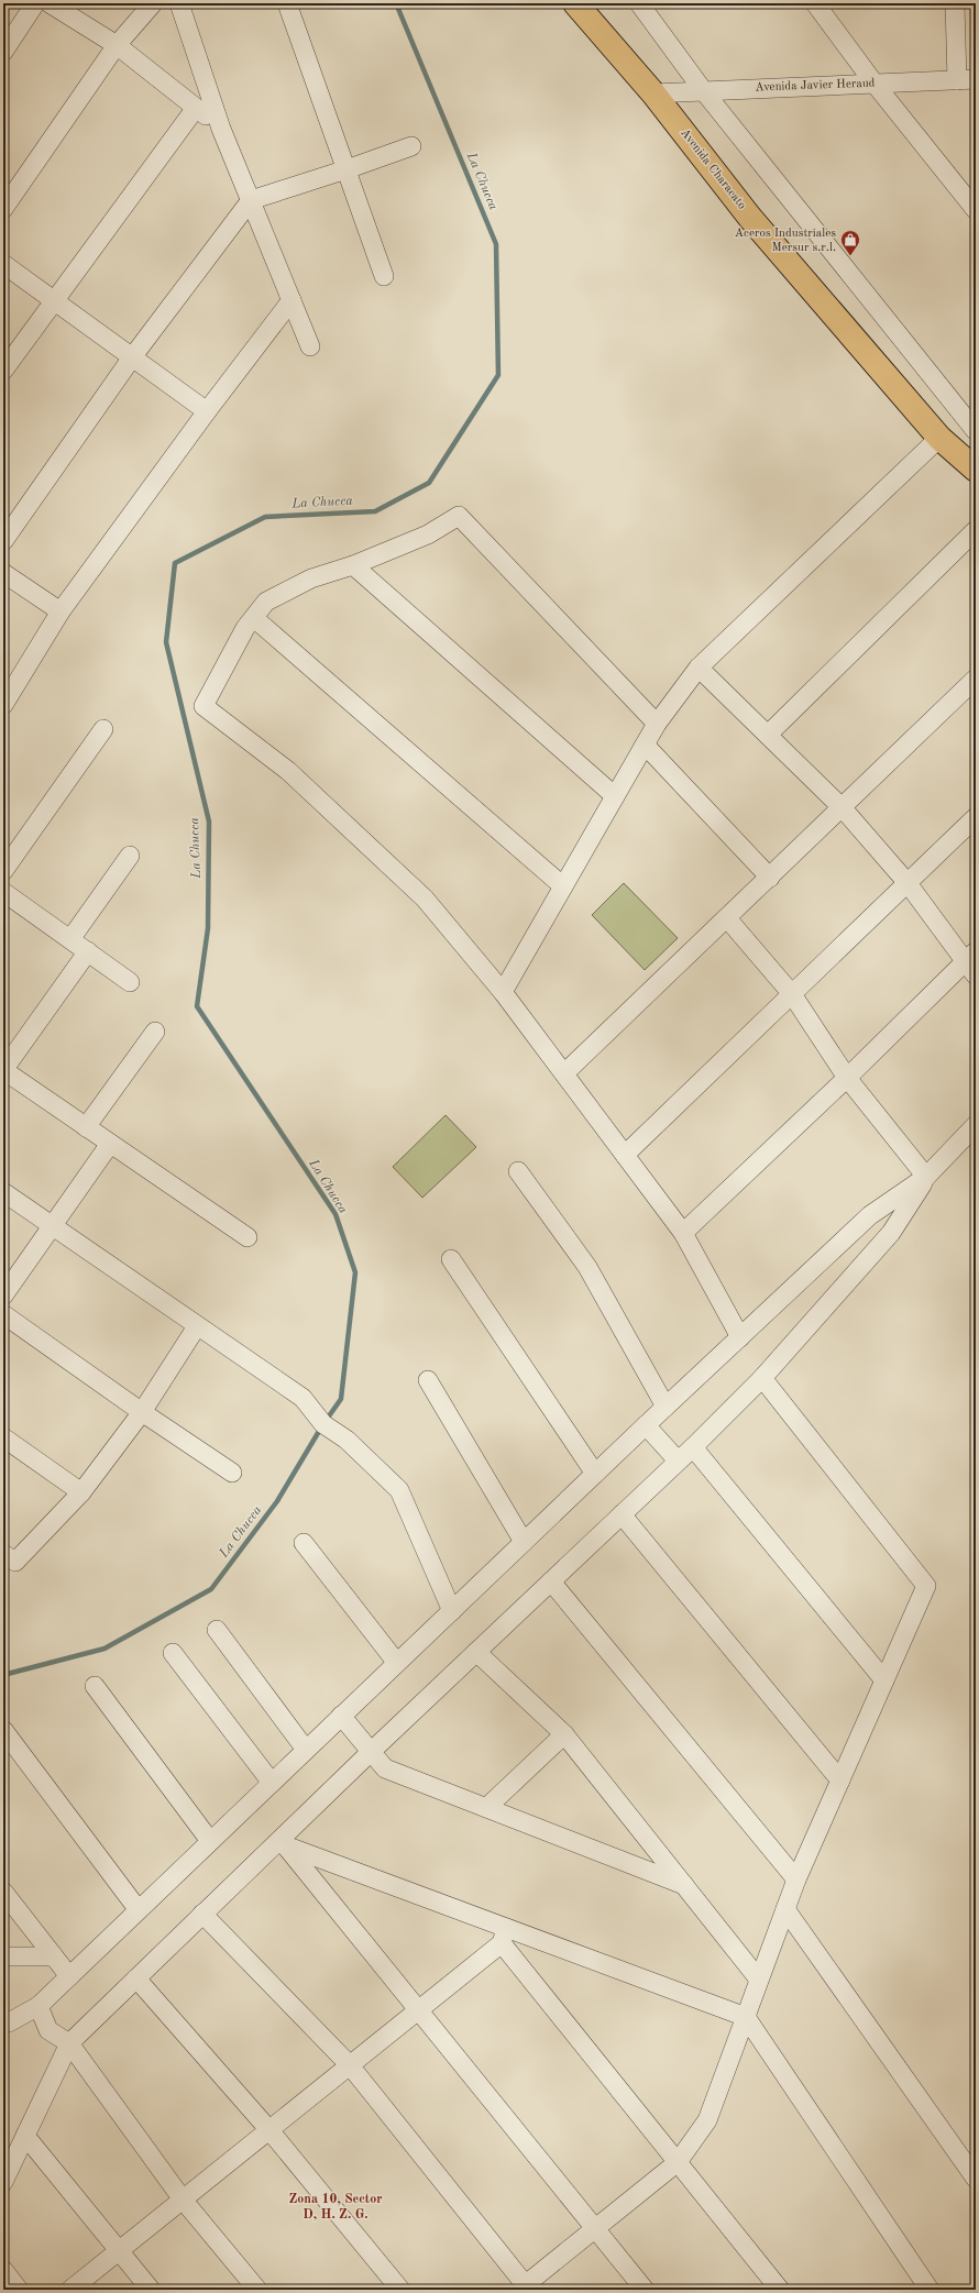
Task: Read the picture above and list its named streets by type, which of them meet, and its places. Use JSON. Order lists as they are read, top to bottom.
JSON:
{
  "streets": {
    "main road": ["Avenida Characato"],
    "street": ["Avenida Javier Heraud"]
  },
  "crossings": [
    ["Avenida Javier Heraud", "Avenida Characato"]
  ],
  "districts": ["Zona 10, Sector D, H. Z. G."],
  "water": ["La Chucca"],
  "places": {
    "shop": ["Aceros Industriales Mersur s.r.l."]
  }
}
